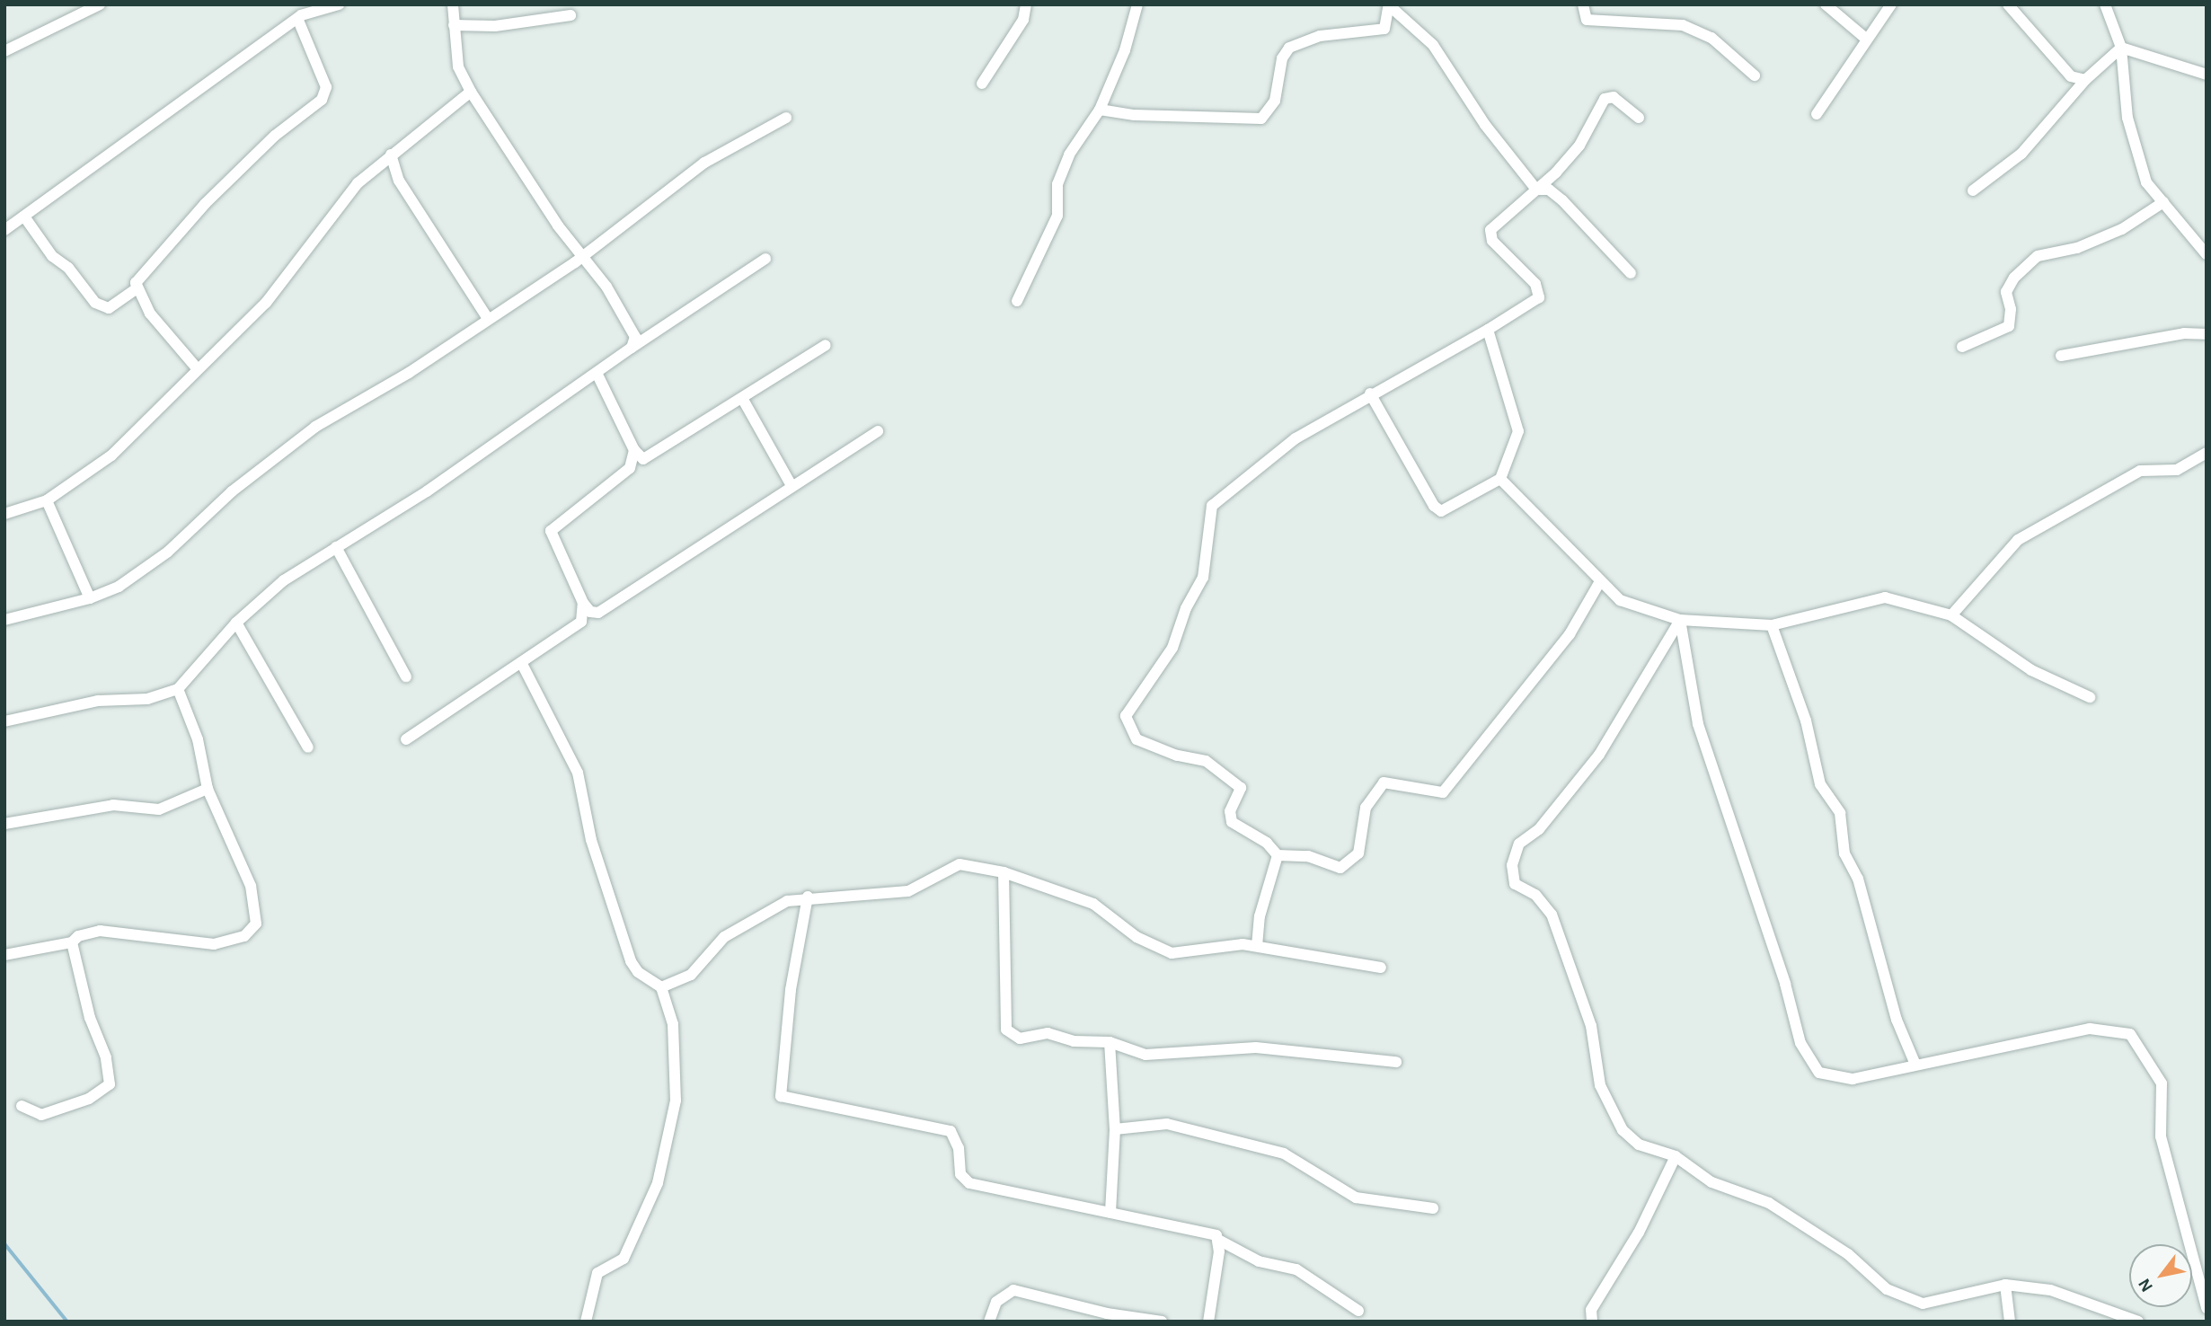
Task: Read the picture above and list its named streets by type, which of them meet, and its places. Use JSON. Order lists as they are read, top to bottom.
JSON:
{
  "north": "bottom left"
}
